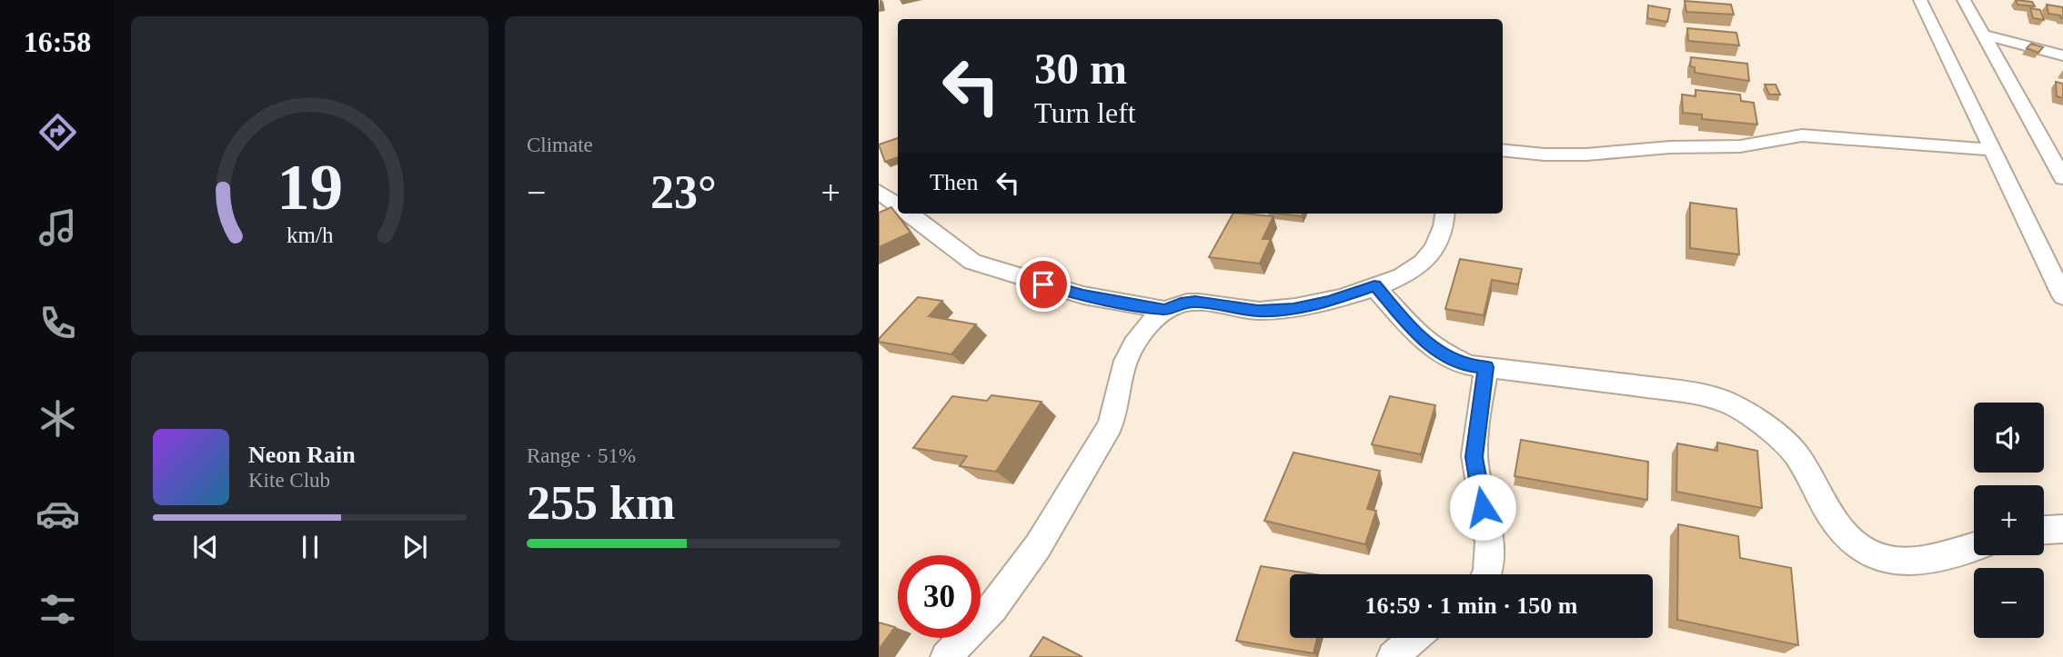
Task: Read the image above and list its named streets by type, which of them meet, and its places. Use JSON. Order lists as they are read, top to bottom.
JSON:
{
  "page": {
    "tabs": "16:58",
    "tile": [
      "Climate",
      ["Range · 51%", "255 km"]
    ],
    "turn": ["30 m", "Turn left"],
    "then": "Then",
    "heat": ["−", "23°", "+"],
    "map_buttons": ["+", "−"],
    "song": ["Neon Rain", "Kite Club"],
    "limit": "30",
    "trip": "16:59 · 1 min · 150 m",
    "gauge": ["19", "km/h"]
  }
}
